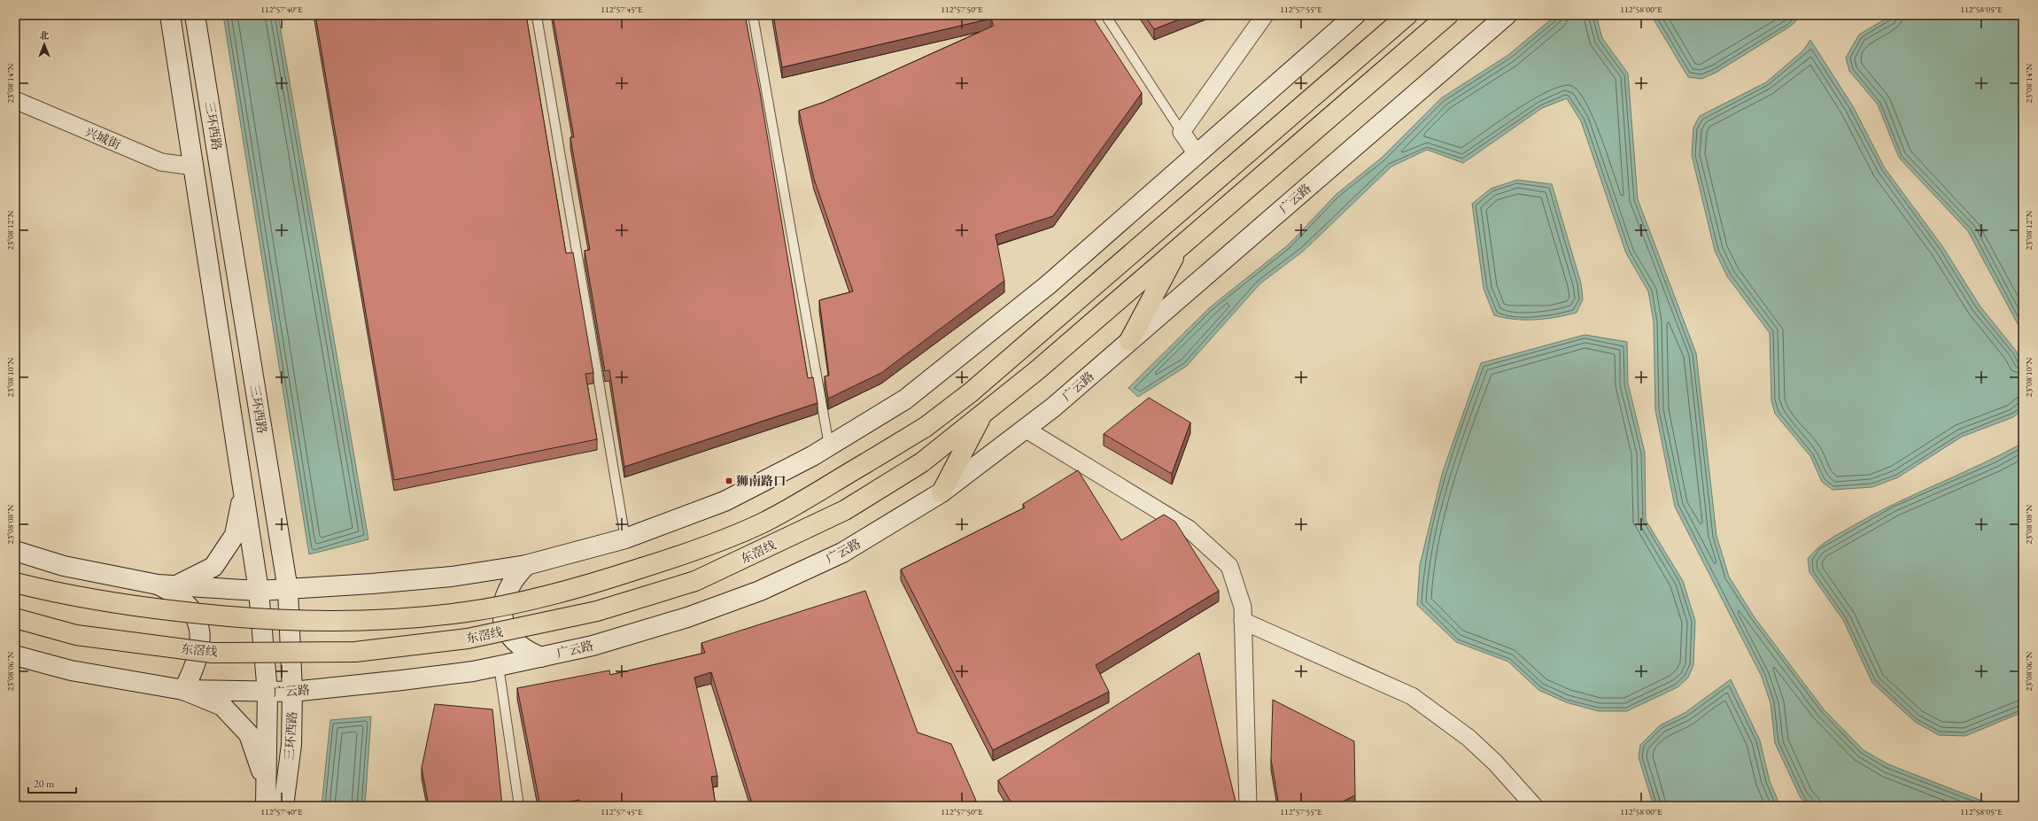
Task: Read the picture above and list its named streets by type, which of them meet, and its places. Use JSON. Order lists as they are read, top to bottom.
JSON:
{
  "streets": {
    "main road": ["三环西路", "广云路", "东滘线"],
    "street": ["兴城街"]
  },
  "crossings": [
    ["三环西路", "兴城街"],
    ["三环西路", "广云路"]
  ],
  "places": {
    "transit": ["狮南路口"]
  },
  "scale_bar": "20 m",
  "north": "top",
  "coordinates": [
    "112°57'40\"E",
    "112°57'45\"E",
    "112°57'50\"E",
    "112°57'55\"E",
    "112°58'00\"E",
    "112°58'05\"E",
    "23°08'14\"N",
    "23°08'12\"N",
    "23°08'10\"N",
    "23°08'08\"N",
    "23°08'06\"N"
  ]
}
